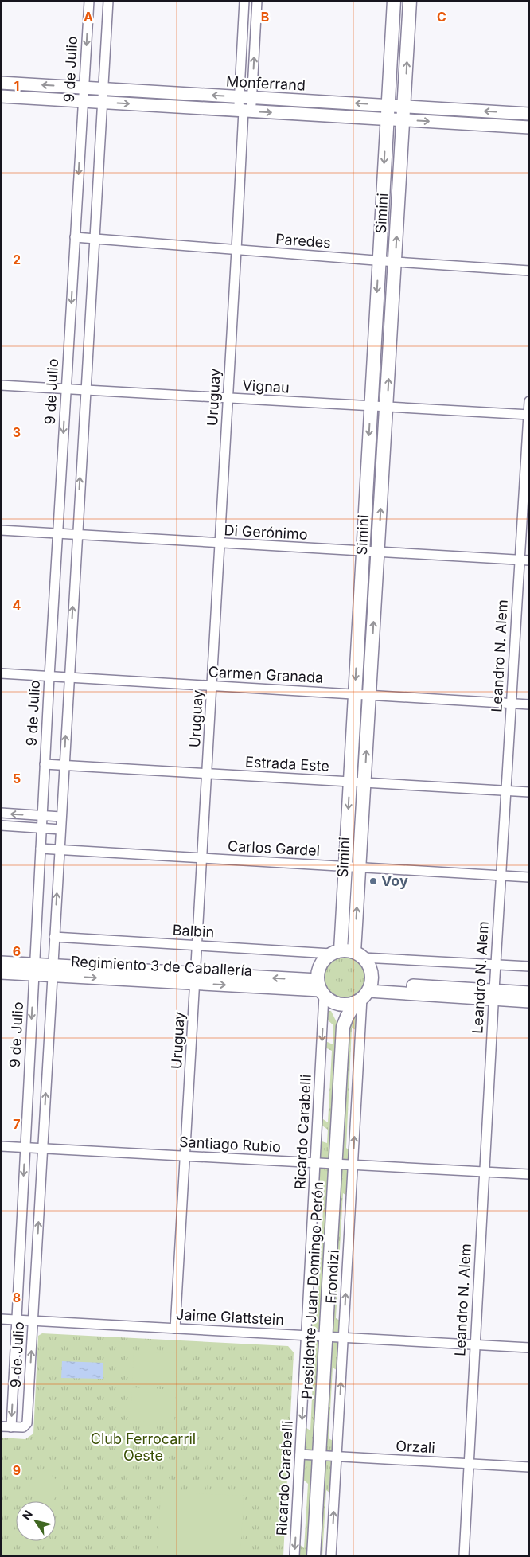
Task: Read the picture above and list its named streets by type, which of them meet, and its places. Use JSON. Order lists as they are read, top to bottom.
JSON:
{
  "streets": {
    "main road": ["Simini", "Presidente Juan Domingo Perón"],
    "street": [
      "9 de Julio",
      "Monferrand",
      "Paredes",
      "Vignau",
      "Uruguay",
      "Di Gerónimo",
      "Leandro N. Alem",
      "Carmen Granada",
      "Estrada Este",
      "Carlos Gardel",
      "Balbin",
      "Regimiento 3 de Caballería",
      "Ricardo Carabelli",
      "Santiago Rubio",
      "Frondizi",
      "Jaime Glattstein",
      "Orzali"
    ]
  },
  "crossings": [
    ["9 de Julio", "Monferrand"],
    ["9 de Julio", "Paredes"],
    ["9 de Julio", "Vignau"],
    ["9 de Julio", "Di Gerónimo"],
    ["9 de Julio", "Carmen Granada"],
    ["9 de Julio", "Estrada Este"],
    ["9 de Julio", "Carlos Gardel"],
    ["9 de Julio", "Balbin"],
    ["9 de Julio", "Regimiento 3 de Caballería"],
    ["9 de Julio", "Santiago Rubio"],
    ["9 de Julio", "Jaime Glattstein"],
    ["Monferrand", "Simini"],
    ["Monferrand", "Uruguay"],
    ["Simini", "Paredes"],
    ["Simini", "Vignau"],
    ["Simini", "Di Gerónimo"],
    ["Simini", "Carmen Granada"],
    ["Simini", "Estrada Este"],
    ["Simini", "Carlos Gardel"],
    ["Simini", "Balbin"],
    ["Simini", "Regimiento 3 de Caballería"],
    ["Simini", "Ricardo Carabelli"],
    ["Simini", "Frondizi"],
    ["Simini", "Presidente Juan Domingo Perón"],
    ["Paredes", "Uruguay"],
    ["Vignau", "Uruguay"],
    ["Vignau", "Leandro N. Alem"],
    ["Uruguay", "Di Gerónimo"],
    ["Uruguay", "Carmen Granada"],
    ["Uruguay", "Estrada Este"],
    ["Uruguay", "Carlos Gardel"],
    ["Uruguay", "Balbin"],
    ["Uruguay", "Regimiento 3 de Caballería"],
    ["Uruguay", "Santiago Rubio"],
    ["Uruguay", "Jaime Glattstein"],
    ["Di Gerónimo", "Leandro N. Alem"],
    ["Leandro N. Alem", "Carmen Granada"],
    ["Leandro N. Alem", "Estrada Este"],
    ["Leandro N. Alem", "Carlos Gardel"],
    ["Leandro N. Alem", "Santiago Rubio"],
    ["Leandro N. Alem", "Jaime Glattstein"],
    ["Leandro N. Alem", "Orzali"],
    ["Balbin", "Regimiento 3 de Caballería"],
    ["Balbin", "Ricardo Carabelli"],
    ["Balbin", "Frondizi"],
    ["Balbin", "Presidente Juan Domingo Perón"],
    ["Regimiento 3 de Caballería", "Ricardo Carabelli"],
    ["Regimiento 3 de Caballería", "Frondizi"],
    ["Regimiento 3 de Caballería", "Presidente Juan Domingo Perón"],
    ["Ricardo Carabelli", "Santiago Rubio"],
    ["Ricardo Carabelli", "Frondizi"],
    ["Ricardo Carabelli", "Presidente Juan Domingo Perón"],
    ["Ricardo Carabelli", "Jaime Glattstein"],
    ["Ricardo Carabelli", "Orzali"],
    ["Santiago Rubio", "Frondizi"],
    ["Santiago Rubio", "Presidente Juan Domingo Perón"],
    ["Frondizi", "Presidente Juan Domingo Perón"],
    ["Frondizi", "Jaime Glattstein"],
    ["Frondizi", "Orzali"],
    ["Presidente Juan Domingo Perón", "Jaime Glattstein"],
    ["Presidente Juan Domingo Perón", "Orzali"]
  ],
  "one_way": ["Ricardo Carabelli", "Frondizi"],
  "parks": ["Club Ferrocarril Oeste"],
  "places": ["Voy"],
  "north": "top left",
  "grid": {
    "columns": ["A", "B", "C"],
    "rows": [
      "1",
      "2",
      "3",
      "4",
      "5",
      "6",
      "7",
      "8",
      "9"
    ]
  }
}
